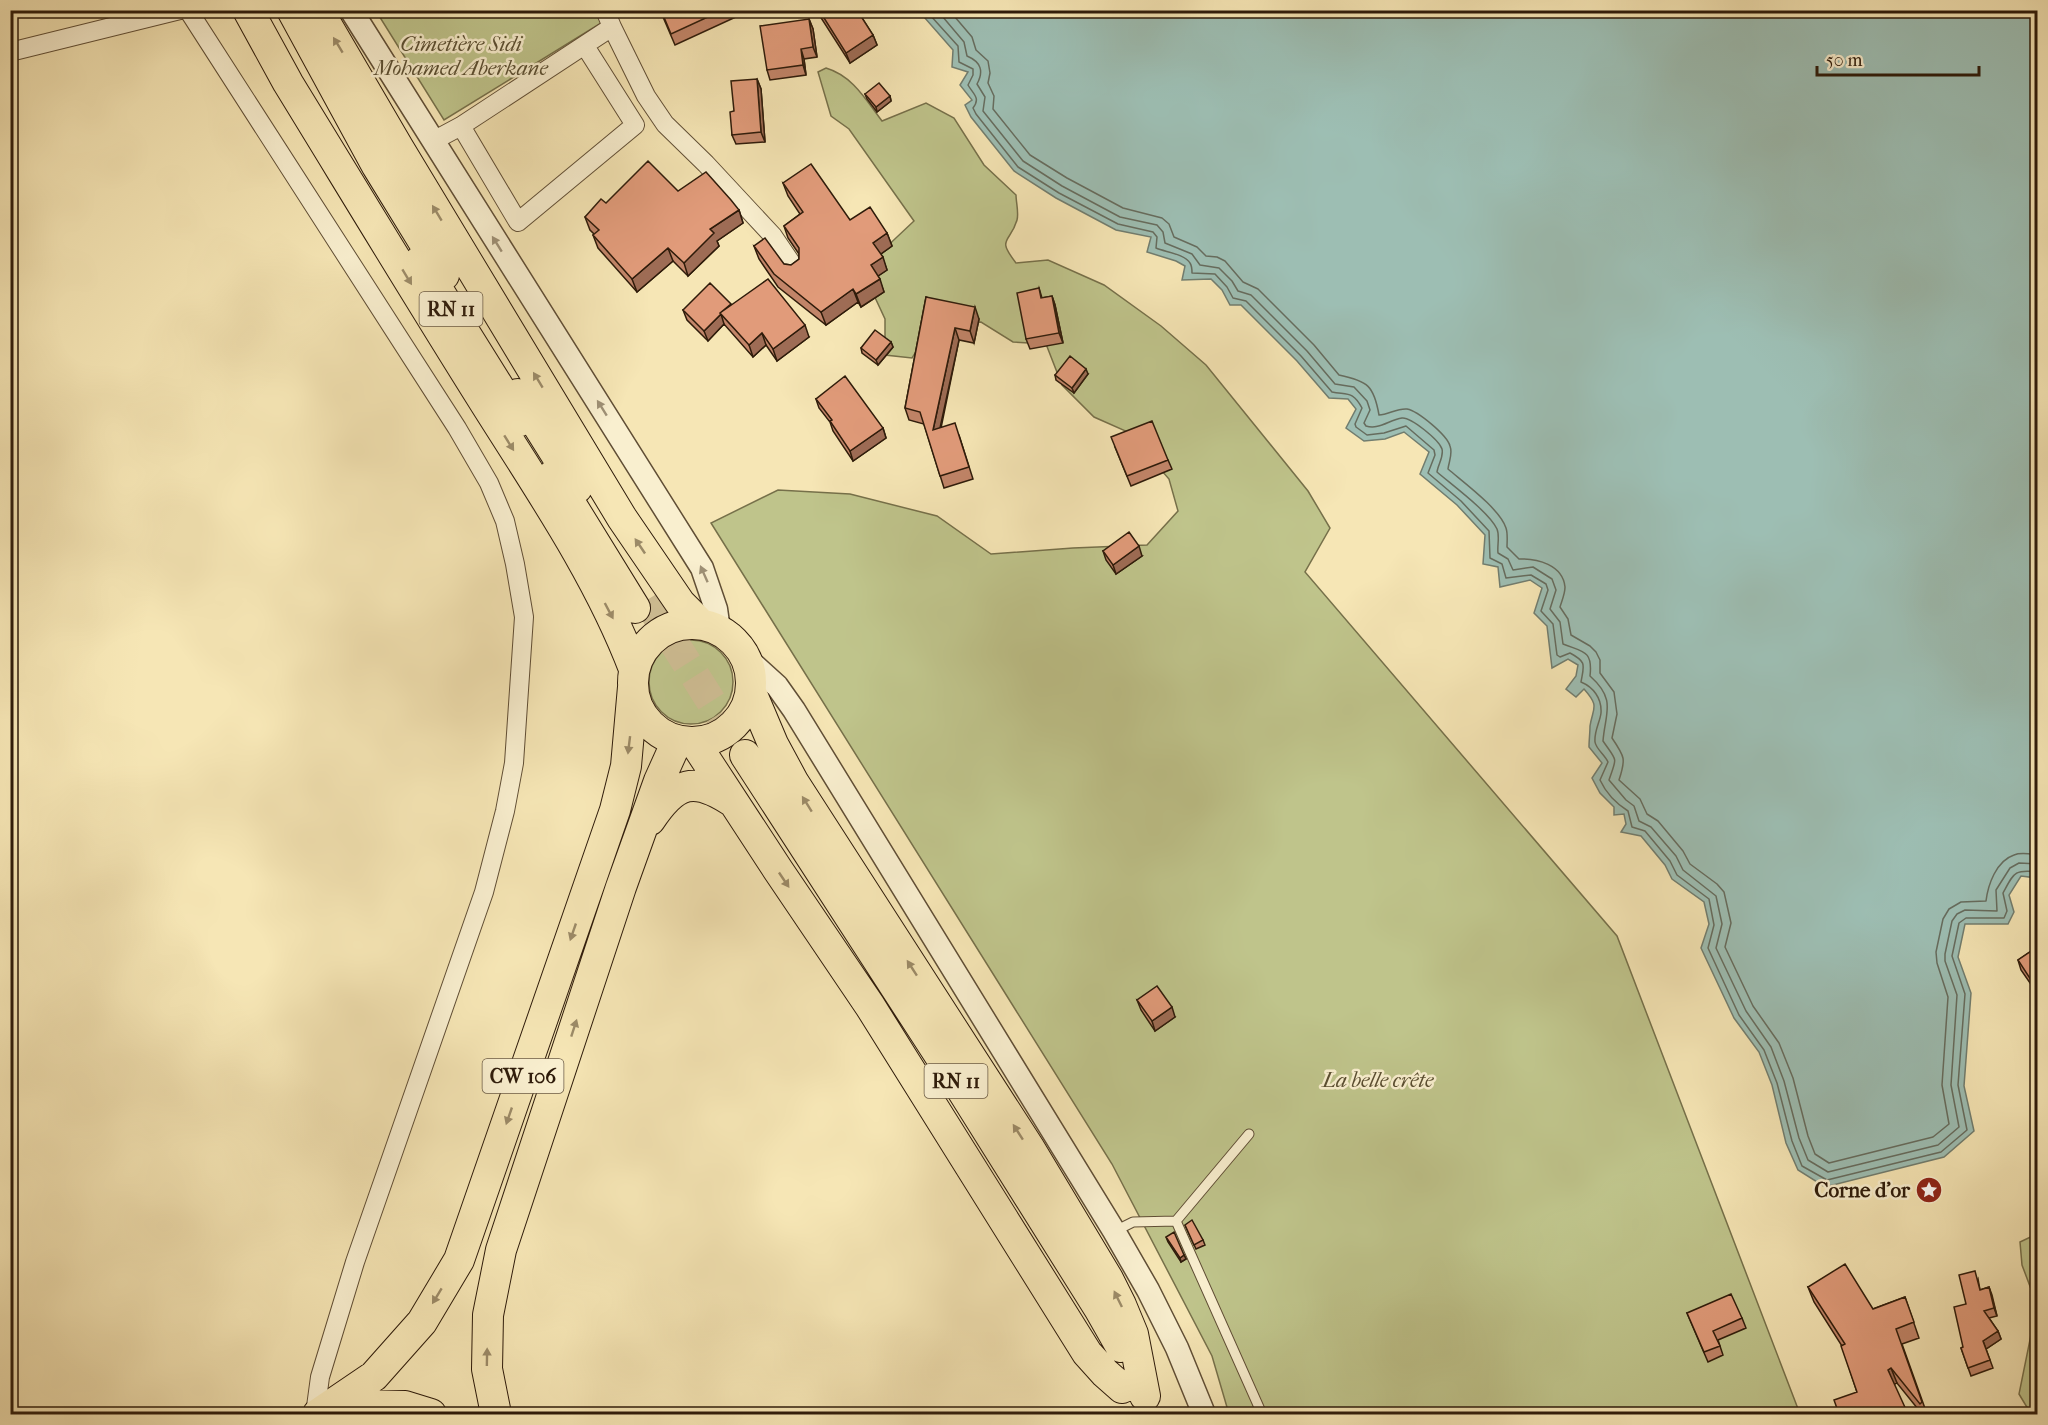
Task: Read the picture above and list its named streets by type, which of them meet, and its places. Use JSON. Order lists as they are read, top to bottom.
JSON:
{
  "streets": {
    "highway": ["RN 11", "CW 106"]
  },
  "parks": ["Cimetière Sidi Mohamed Aberkane", "La belle crête"],
  "places": {
    "place": ["Corne d'or"]
  },
  "scale_bar": "50 m"
}
